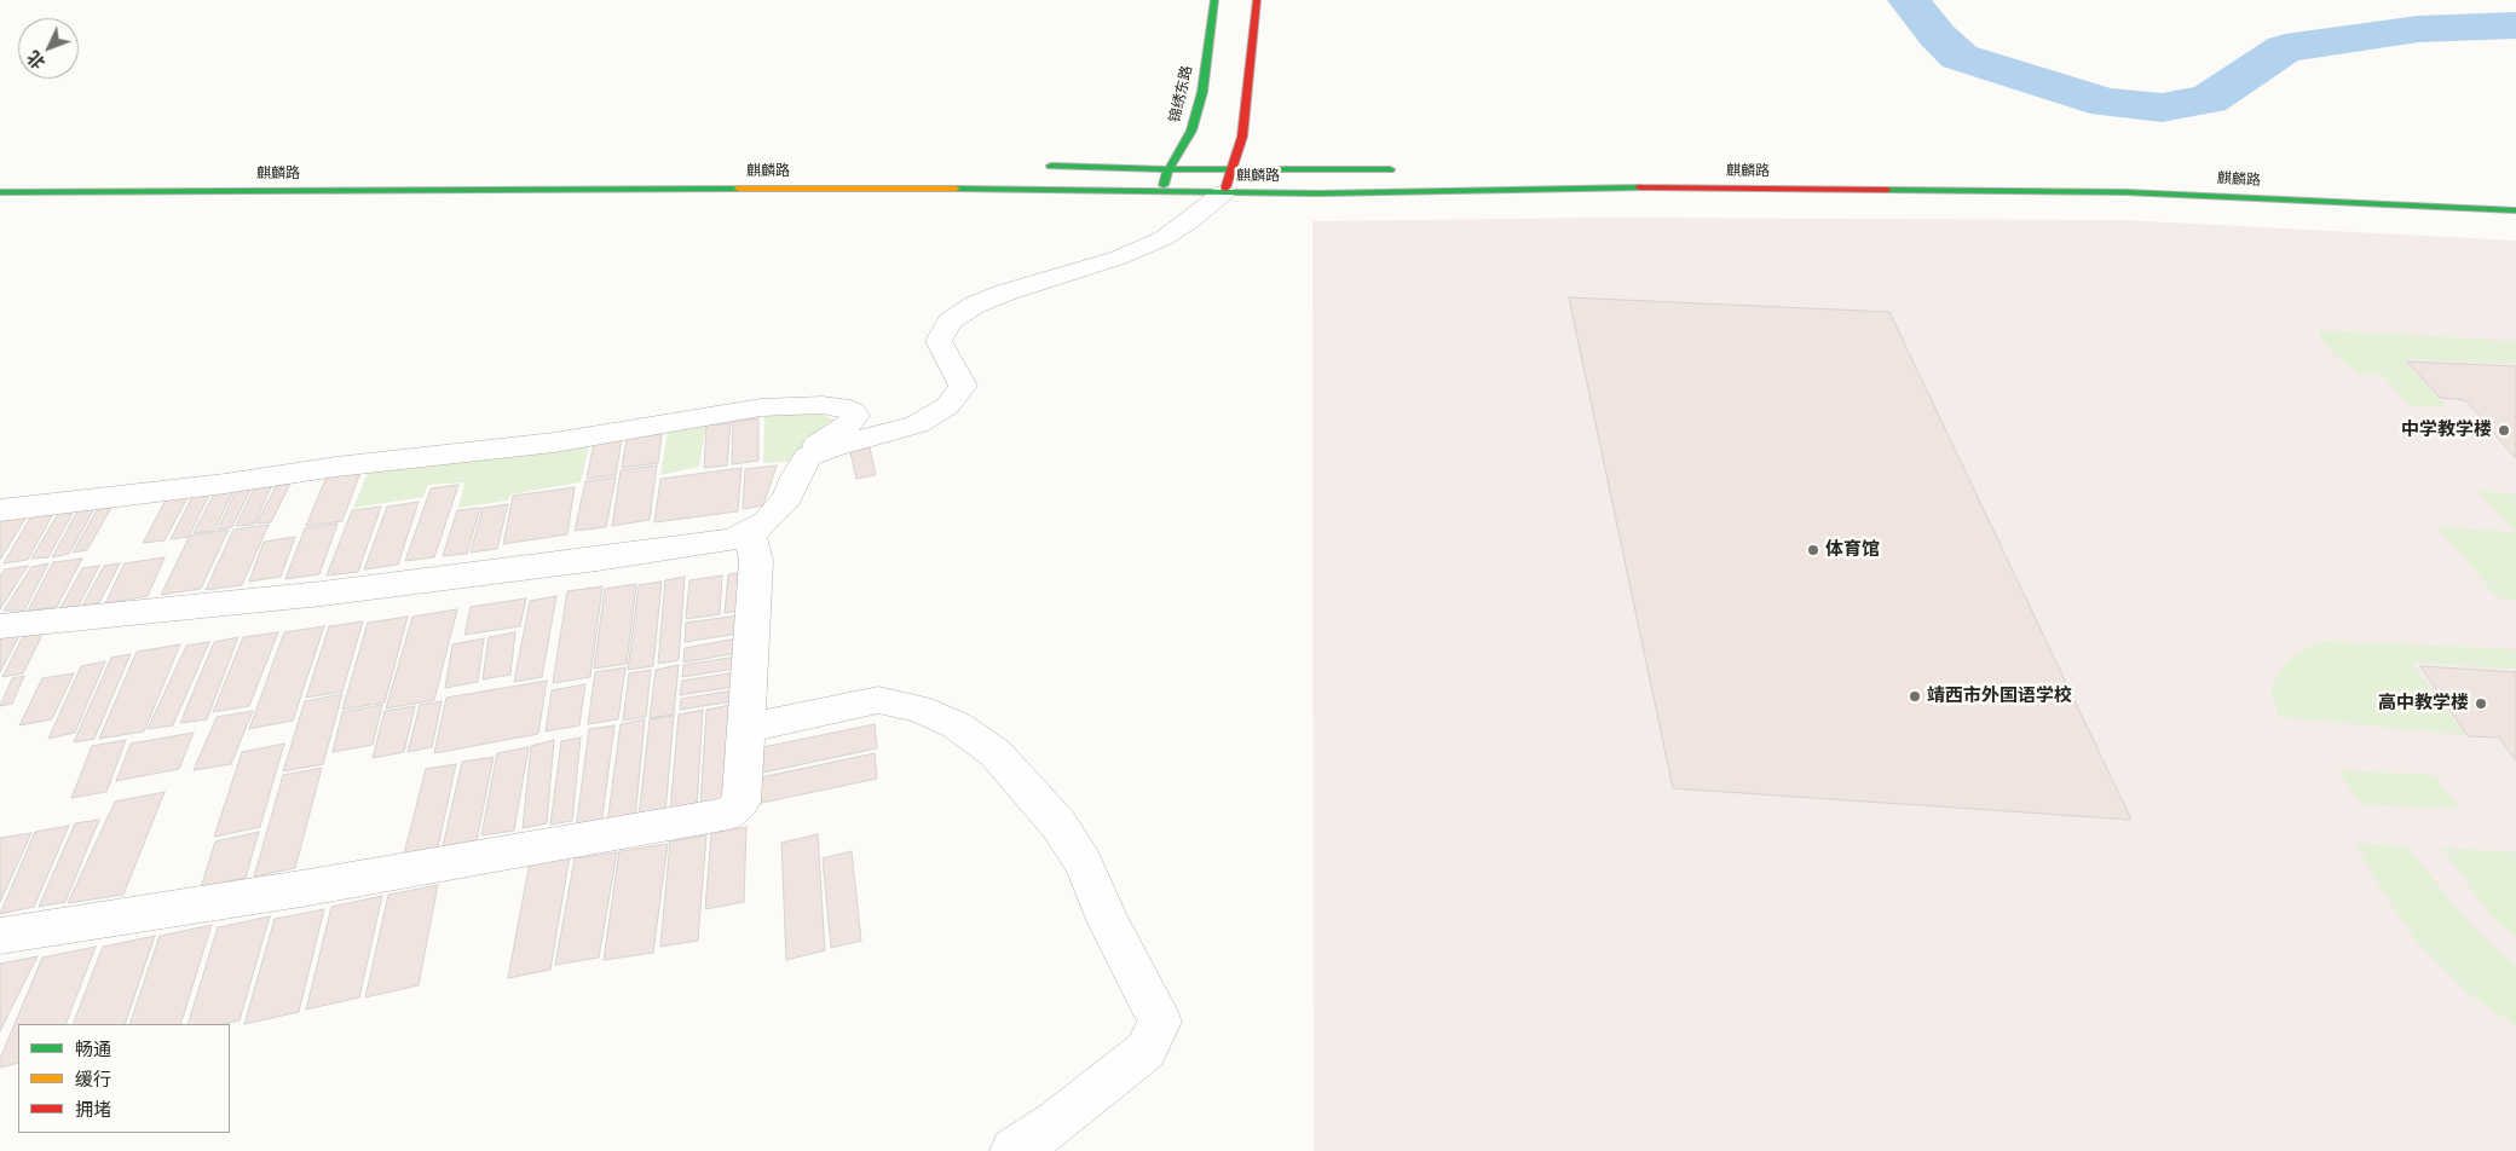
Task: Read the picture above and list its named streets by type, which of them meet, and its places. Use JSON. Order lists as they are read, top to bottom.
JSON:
{
  "streets": {
    "main road": ["锦绣东路", "麒麟路"]
  },
  "crossings": [
    ["锦绣东路", "麒麟路"]
  ],
  "places": [
    "中学教学楼",
    "体育馆",
    "靖西市外国语学校",
    "高中教学楼"
  ],
  "legend": ["畅通", "缓行", "拥堵"],
  "north": "bottom left"
}
